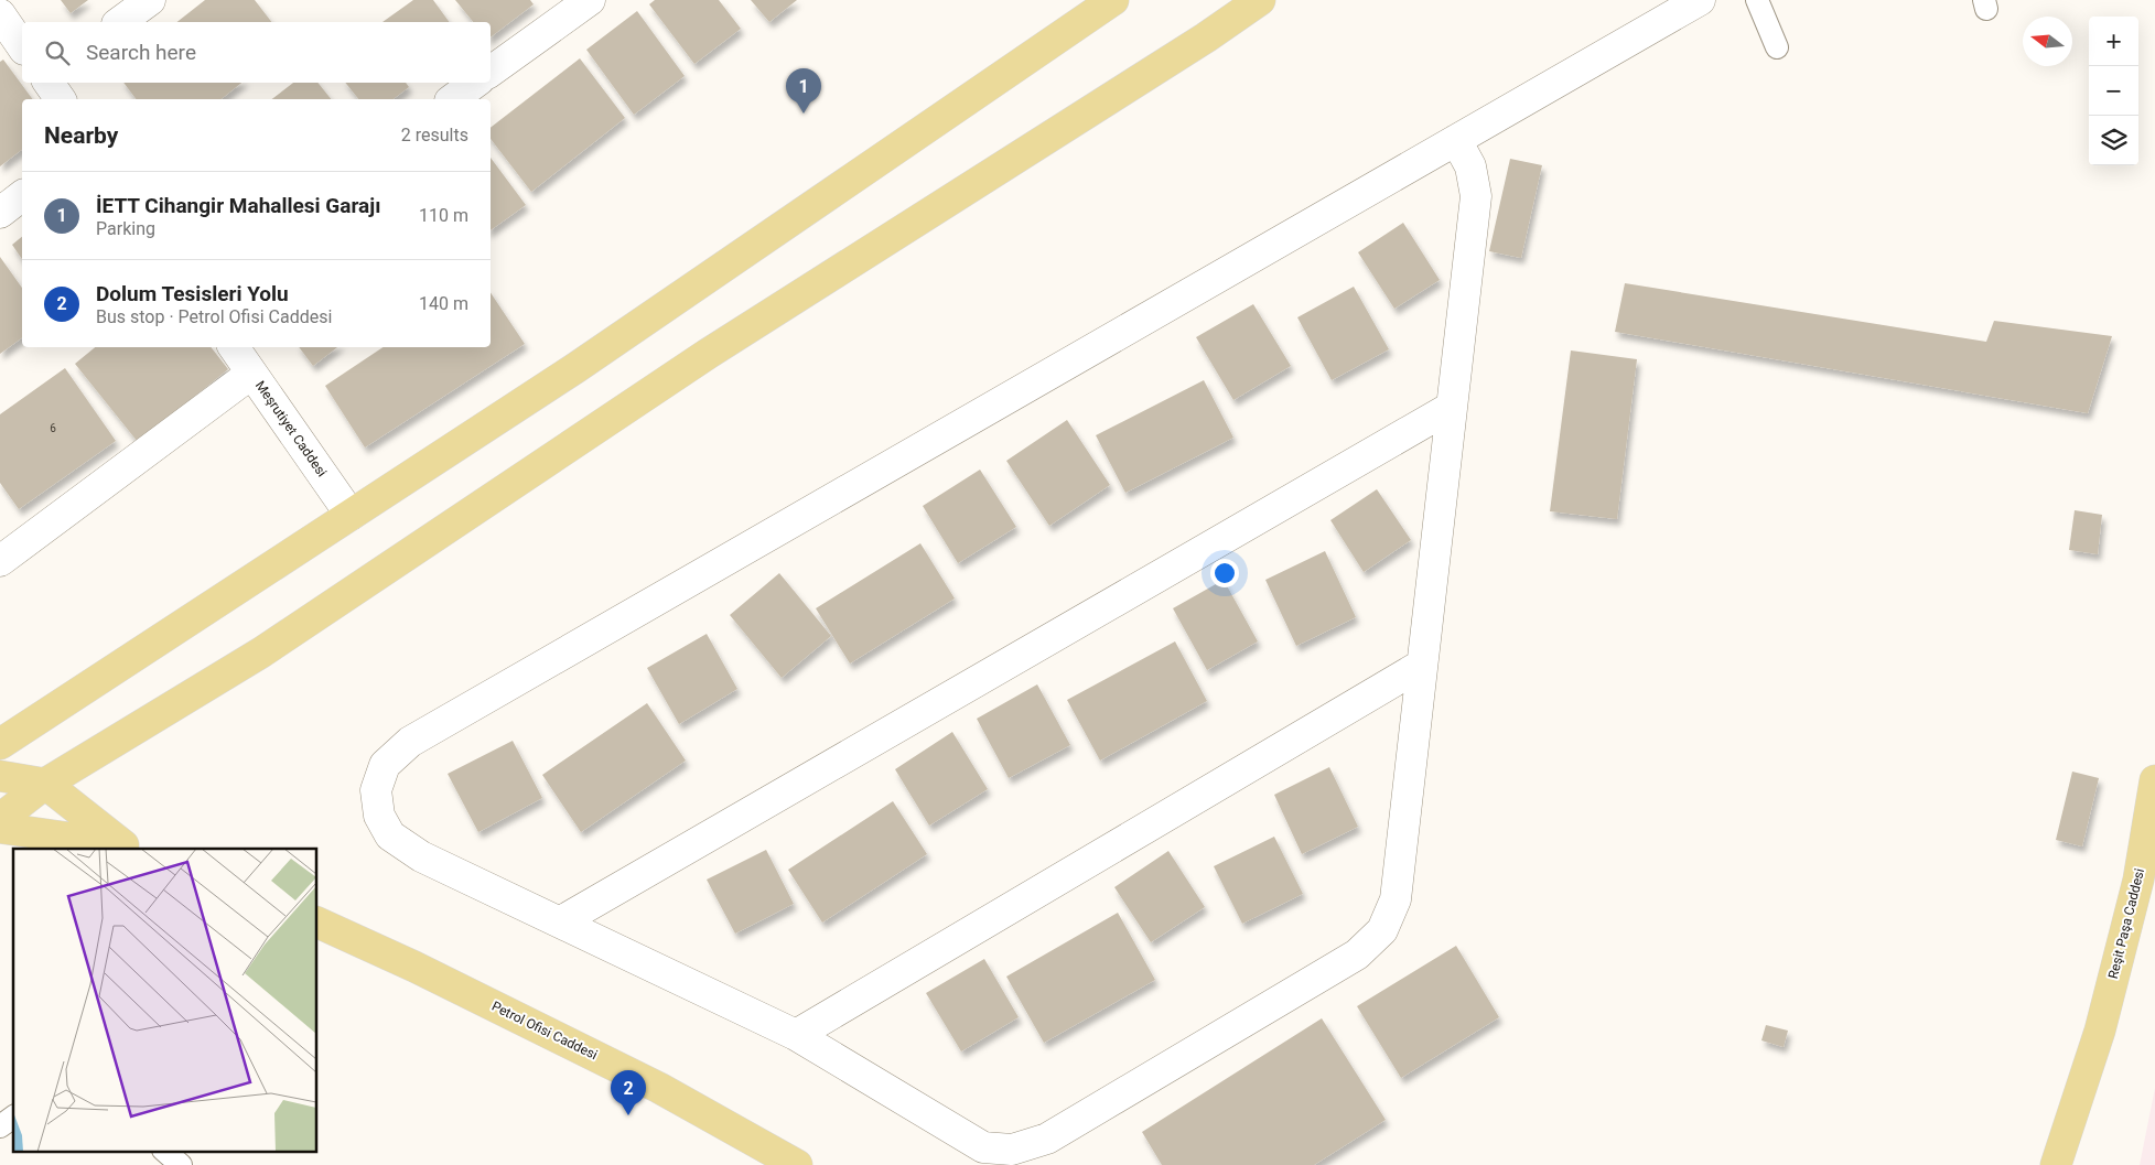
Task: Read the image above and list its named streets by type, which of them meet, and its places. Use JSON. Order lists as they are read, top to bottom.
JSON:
{
  "streets": {
    "main road": ["Reşit Paşa Caddesi", "Petrol Ofisi Caddesi"],
    "street": ["Meşrutiyet Caddesi"]
  },
  "house_numbers": ["6"],
  "north": "left",
  "page": {
    "map_buttons": ["+", "−"],
    "search": "Search here",
    "pins": ["1", "2"],
    "heading": ["Nearby", "2 results"],
    "list": [
      {
        "mark": "1",
        "name": "İETT Cihangir Mahallesi Garajı",
        "note": "Parking",
        "value": "110 m"
      },
      {
        "mark": "2",
        "name": "Dolum Tesisleri Yolu",
        "note": "Bus stop · Petrol Ofisi Caddesi",
        "value": "140 m"
      }
    ]
  }
}
